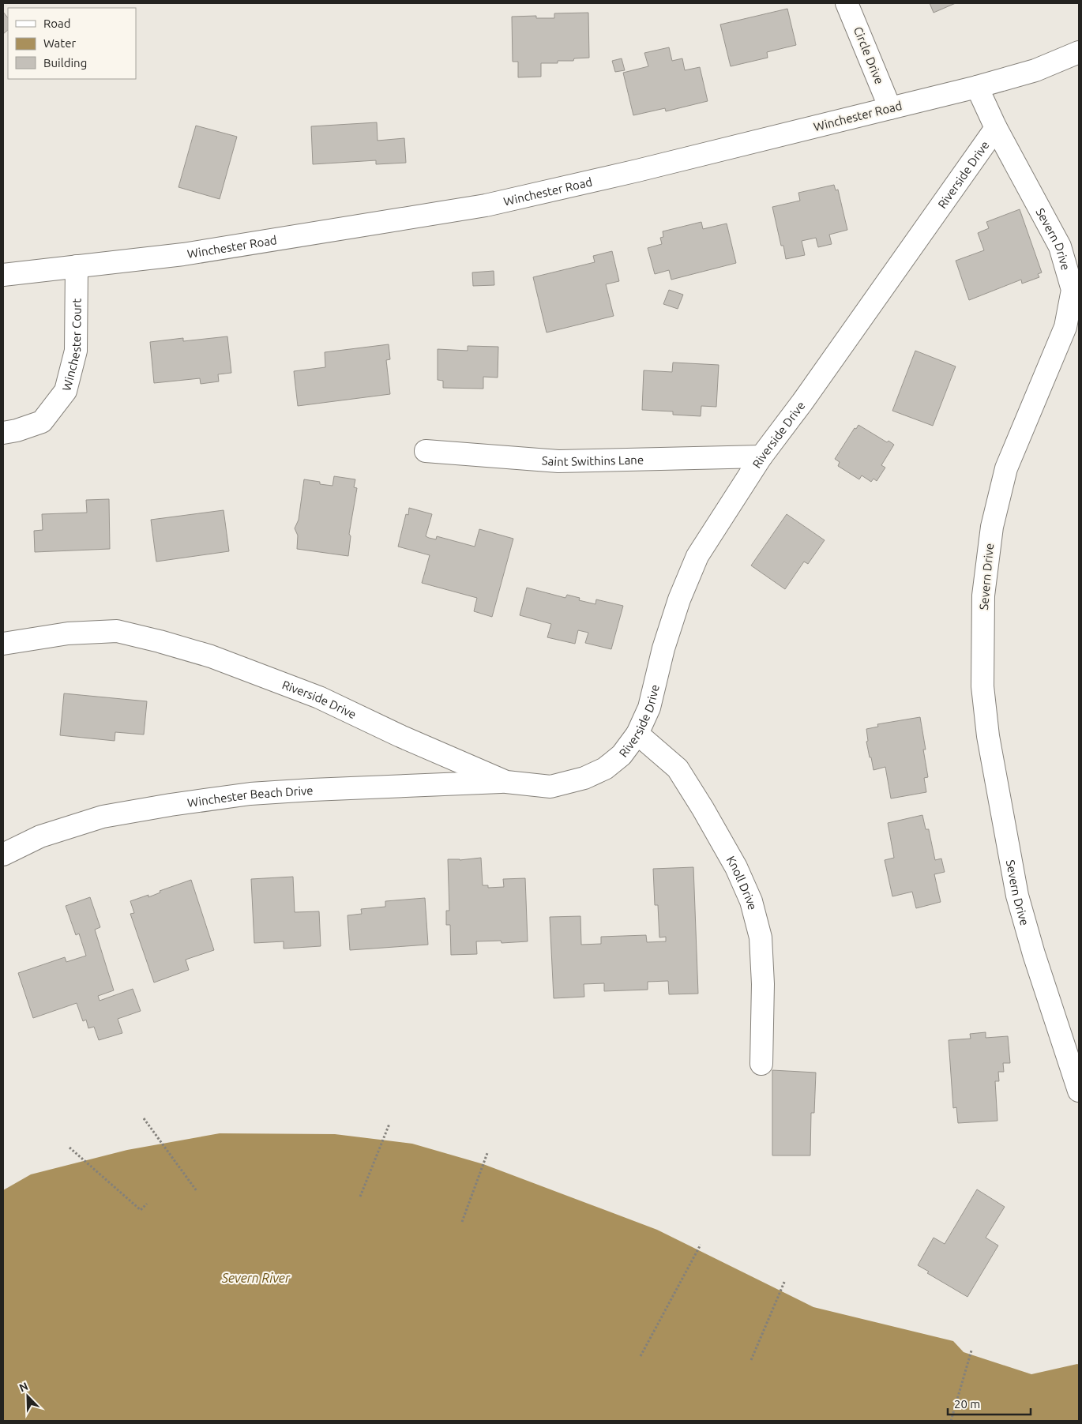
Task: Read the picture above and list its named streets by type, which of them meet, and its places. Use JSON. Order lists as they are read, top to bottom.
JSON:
{
  "streets": {
    "street": [
      "Circle Drive",
      "Winchester Road",
      "Riverside Drive",
      "Severn Drive",
      "Winchester Court",
      "Saint Swithins Lane",
      "Winchester Beach Drive",
      "Knoll Drive"
    ]
  },
  "crossings": [
    ["Circle Drive", "Winchester Road"],
    ["Winchester Road", "Severn Drive"],
    ["Winchester Road", "Winchester Court"],
    ["Riverside Drive", "Severn Drive"],
    ["Riverside Drive", "Saint Swithins Lane"],
    ["Riverside Drive", "Winchester Beach Drive"],
    ["Riverside Drive", "Knoll Drive"]
  ],
  "water": ["Severn River"],
  "legend": ["Road", "Water", "Building"],
  "scale_bar": "20 m",
  "north": "top left"
}
